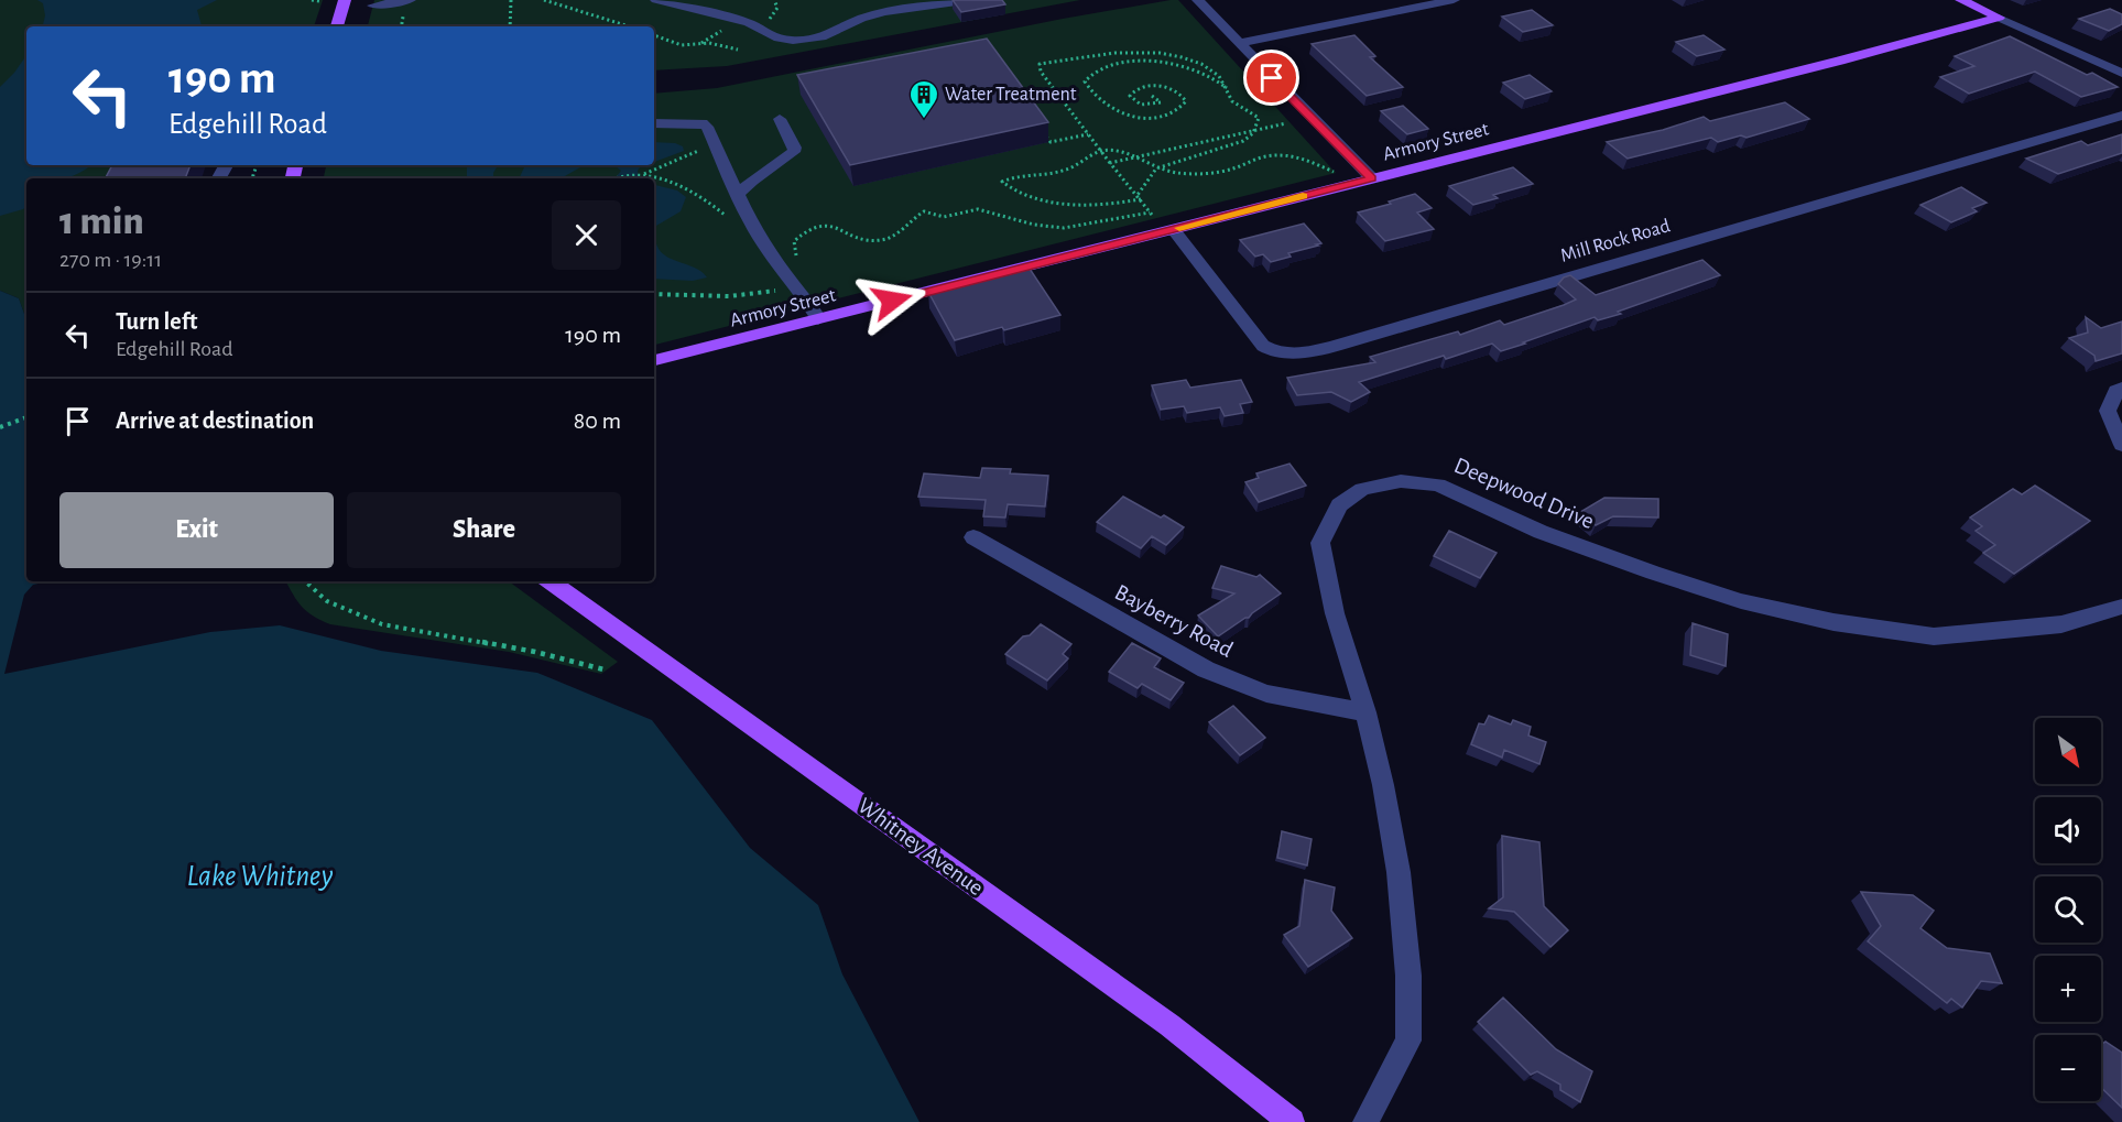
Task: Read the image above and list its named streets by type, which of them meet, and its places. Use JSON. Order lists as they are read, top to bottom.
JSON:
{
  "streets": {
    "main road": ["Armory Street", "Whitney Avenue"],
    "street": ["Mill Rock Road", "Deepwood Drive", "Bayberry Road"]
  },
  "crossings": [
    ["Armory Street", "Mill Rock Road"],
    ["Deepwood Drive", "Bayberry Road"]
  ],
  "water": ["Lake Whitney"],
  "places": {
    "building": ["Water Treatment"]
  },
  "north": "bottom right",
  "page": {
    "turn": ["190 m", "Edgehill Road"],
    "heading": ["1 min", "270 m · 19:11"],
    "list": [
      {
        "name": "Turn left",
        "note": "Edgehill Road",
        "value": "190 m"
      },
      {
        "name": "Arrive at destination",
        "value": "80 m"
      }
    ],
    "buttons": ["Exit", "Share"],
    "map_buttons": ["+", "−"]
  }
}
